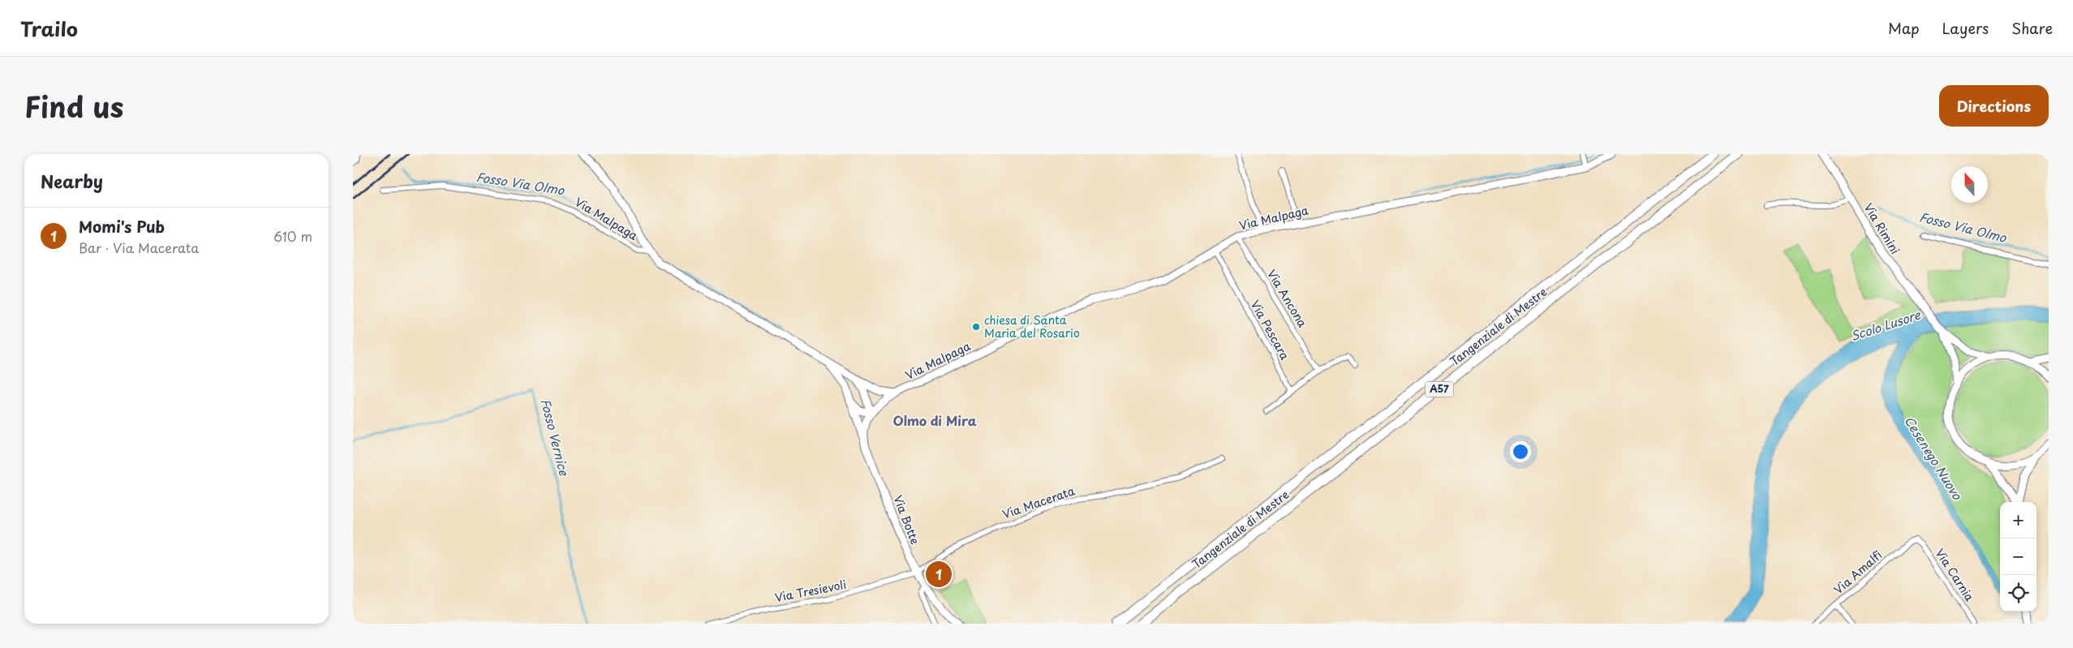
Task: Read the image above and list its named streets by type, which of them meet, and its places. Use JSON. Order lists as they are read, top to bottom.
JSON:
{
  "streets": {
    "highway": ["Tangenziale di Mestre", "A57"],
    "street": [
      "Via Malpaga",
      "Via Rimini",
      "Via Ancona",
      "Via Pescara",
      "Via Macerata",
      "Via Botte",
      "Via Amalfi",
      "Via Carnia",
      "Via Tresievoli"
    ]
  },
  "crossings": [
    ["Via Malpaga", "Via Ancona"],
    ["Via Malpaga", "Via Pescara"],
    ["Via Malpaga", "Via Botte"],
    ["Via Macerata", "Via Botte"],
    ["Via Macerata", "Via Tresievoli"],
    ["Via Botte", "Via Tresievoli"],
    ["Via Amalfi", "Via Carnia"]
  ],
  "districts": ["Olmo di Mira"],
  "water": [
    "Fosso Via Olmo",
    "Scolo Lusore",
    "Fosso Vernice",
    "Cesenego Nuovo"
  ],
  "places": ["chiesa di Santa Maria del Rosario"],
  "north": "top",
  "page": {
    "header": "Trailo",
    "nav": ["Map", "Layers", "Share"],
    "title": "Find us",
    "buttons": "Directions",
    "heading": "Nearby",
    "list": [
      {
        "mark": "1",
        "name": "Momi's Pub",
        "note": "Bar · Via Macerata",
        "value": "610 m"
      }
    ],
    "map_buttons": ["+", "−"],
    "pins": "1"
  }
}
